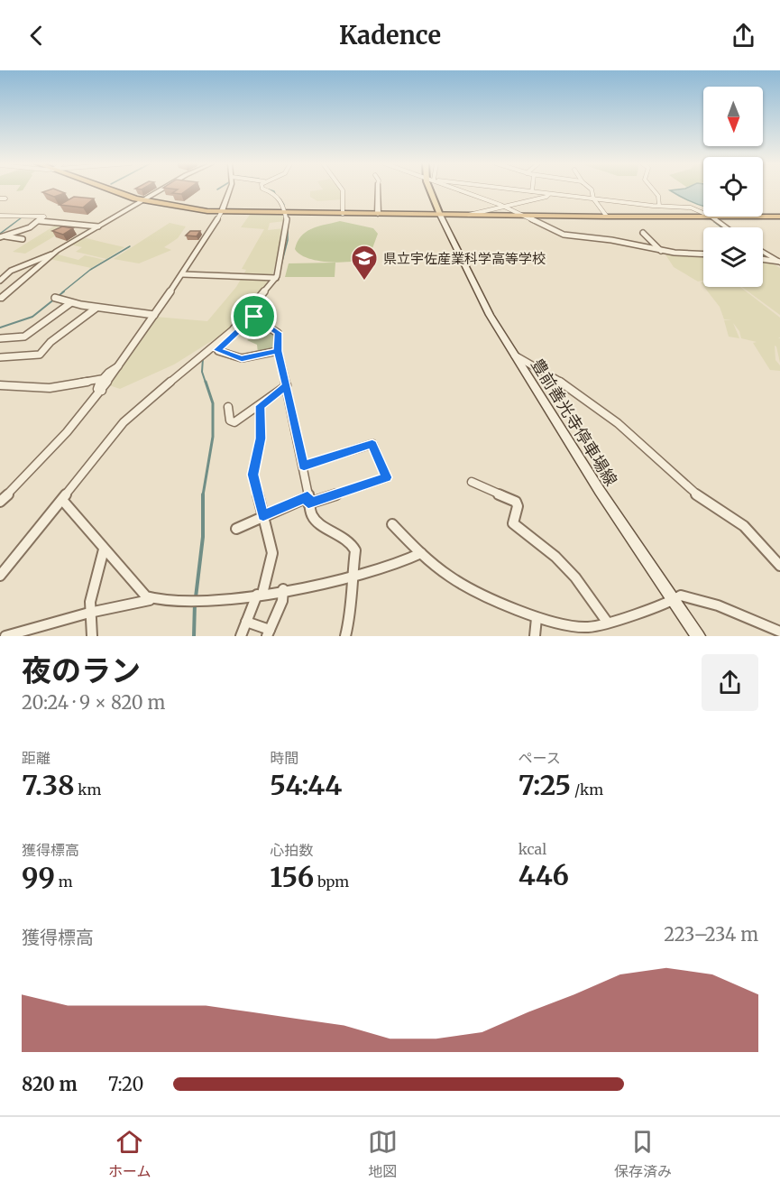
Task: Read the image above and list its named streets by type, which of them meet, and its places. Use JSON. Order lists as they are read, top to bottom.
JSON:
{
  "streets": {
    "main road": ["豊前善光寺停車場線"]
  },
  "places": {
    "school or university": ["県立宇佐産業科学高等学校"]
  },
  "north": "bottom",
  "page": {
    "header": "Kadence",
    "heading": ["夜のラン", "20:24 · 9 × 820 m"],
    "stats": [
      ["距離", "7.38 km"],
      ["時間", "54:44"],
      ["ペース", "7:25 /km"],
      ["獲得標高", "99 m"],
      ["心拍数", "156 bpm"],
      ["kcal", "446"]
    ],
    "chart": ["獲得標高", "223–234 m"],
    "list": [
      {
        "name": "820 m",
        "note": "7:20"
      }
    ],
    "tabs": ["ホーム", "地図", "保存済み"]
  }
}
